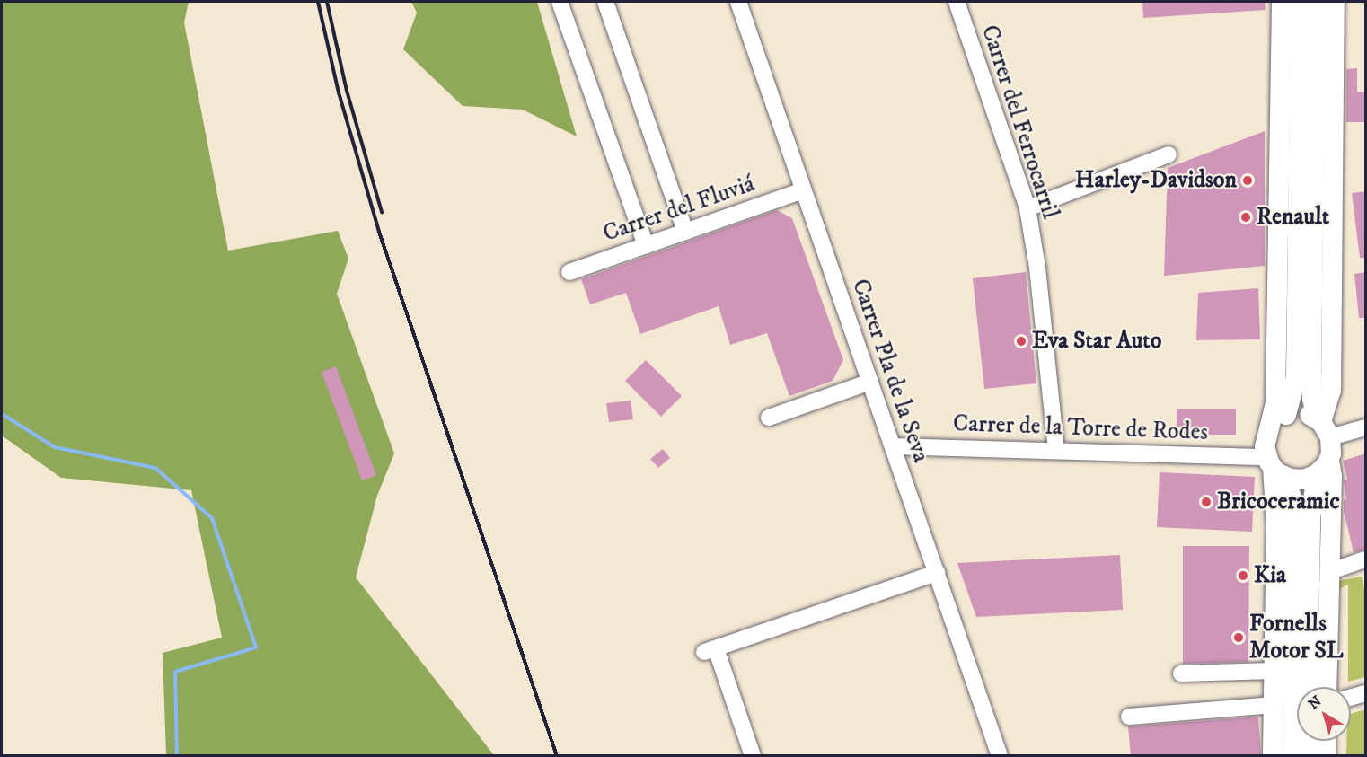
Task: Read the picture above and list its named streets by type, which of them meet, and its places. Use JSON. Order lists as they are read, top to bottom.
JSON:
{
  "streets": {
    "street": [
      "Carrer del Ferrocarril",
      "Carrer del Fluviá",
      "Carrer Pla de la Seva",
      "Carrer de la Torre de Rodes"
    ]
  },
  "crossings": [
    ["Carrer del Ferrocarril", "Carrer de la Torre de Rodes"],
    ["Carrer del Fluviá", "Carrer Pla de la Seva"],
    ["Carrer Pla de la Seva", "Carrer de la Torre de Rodes"]
  ],
  "places": [
    "Harley-Davidson",
    "Renault",
    "Eva Star Auto",
    "Bricoceramic",
    "Kia",
    "Fornells Motor SL"
  ],
  "north": "top left"
}
